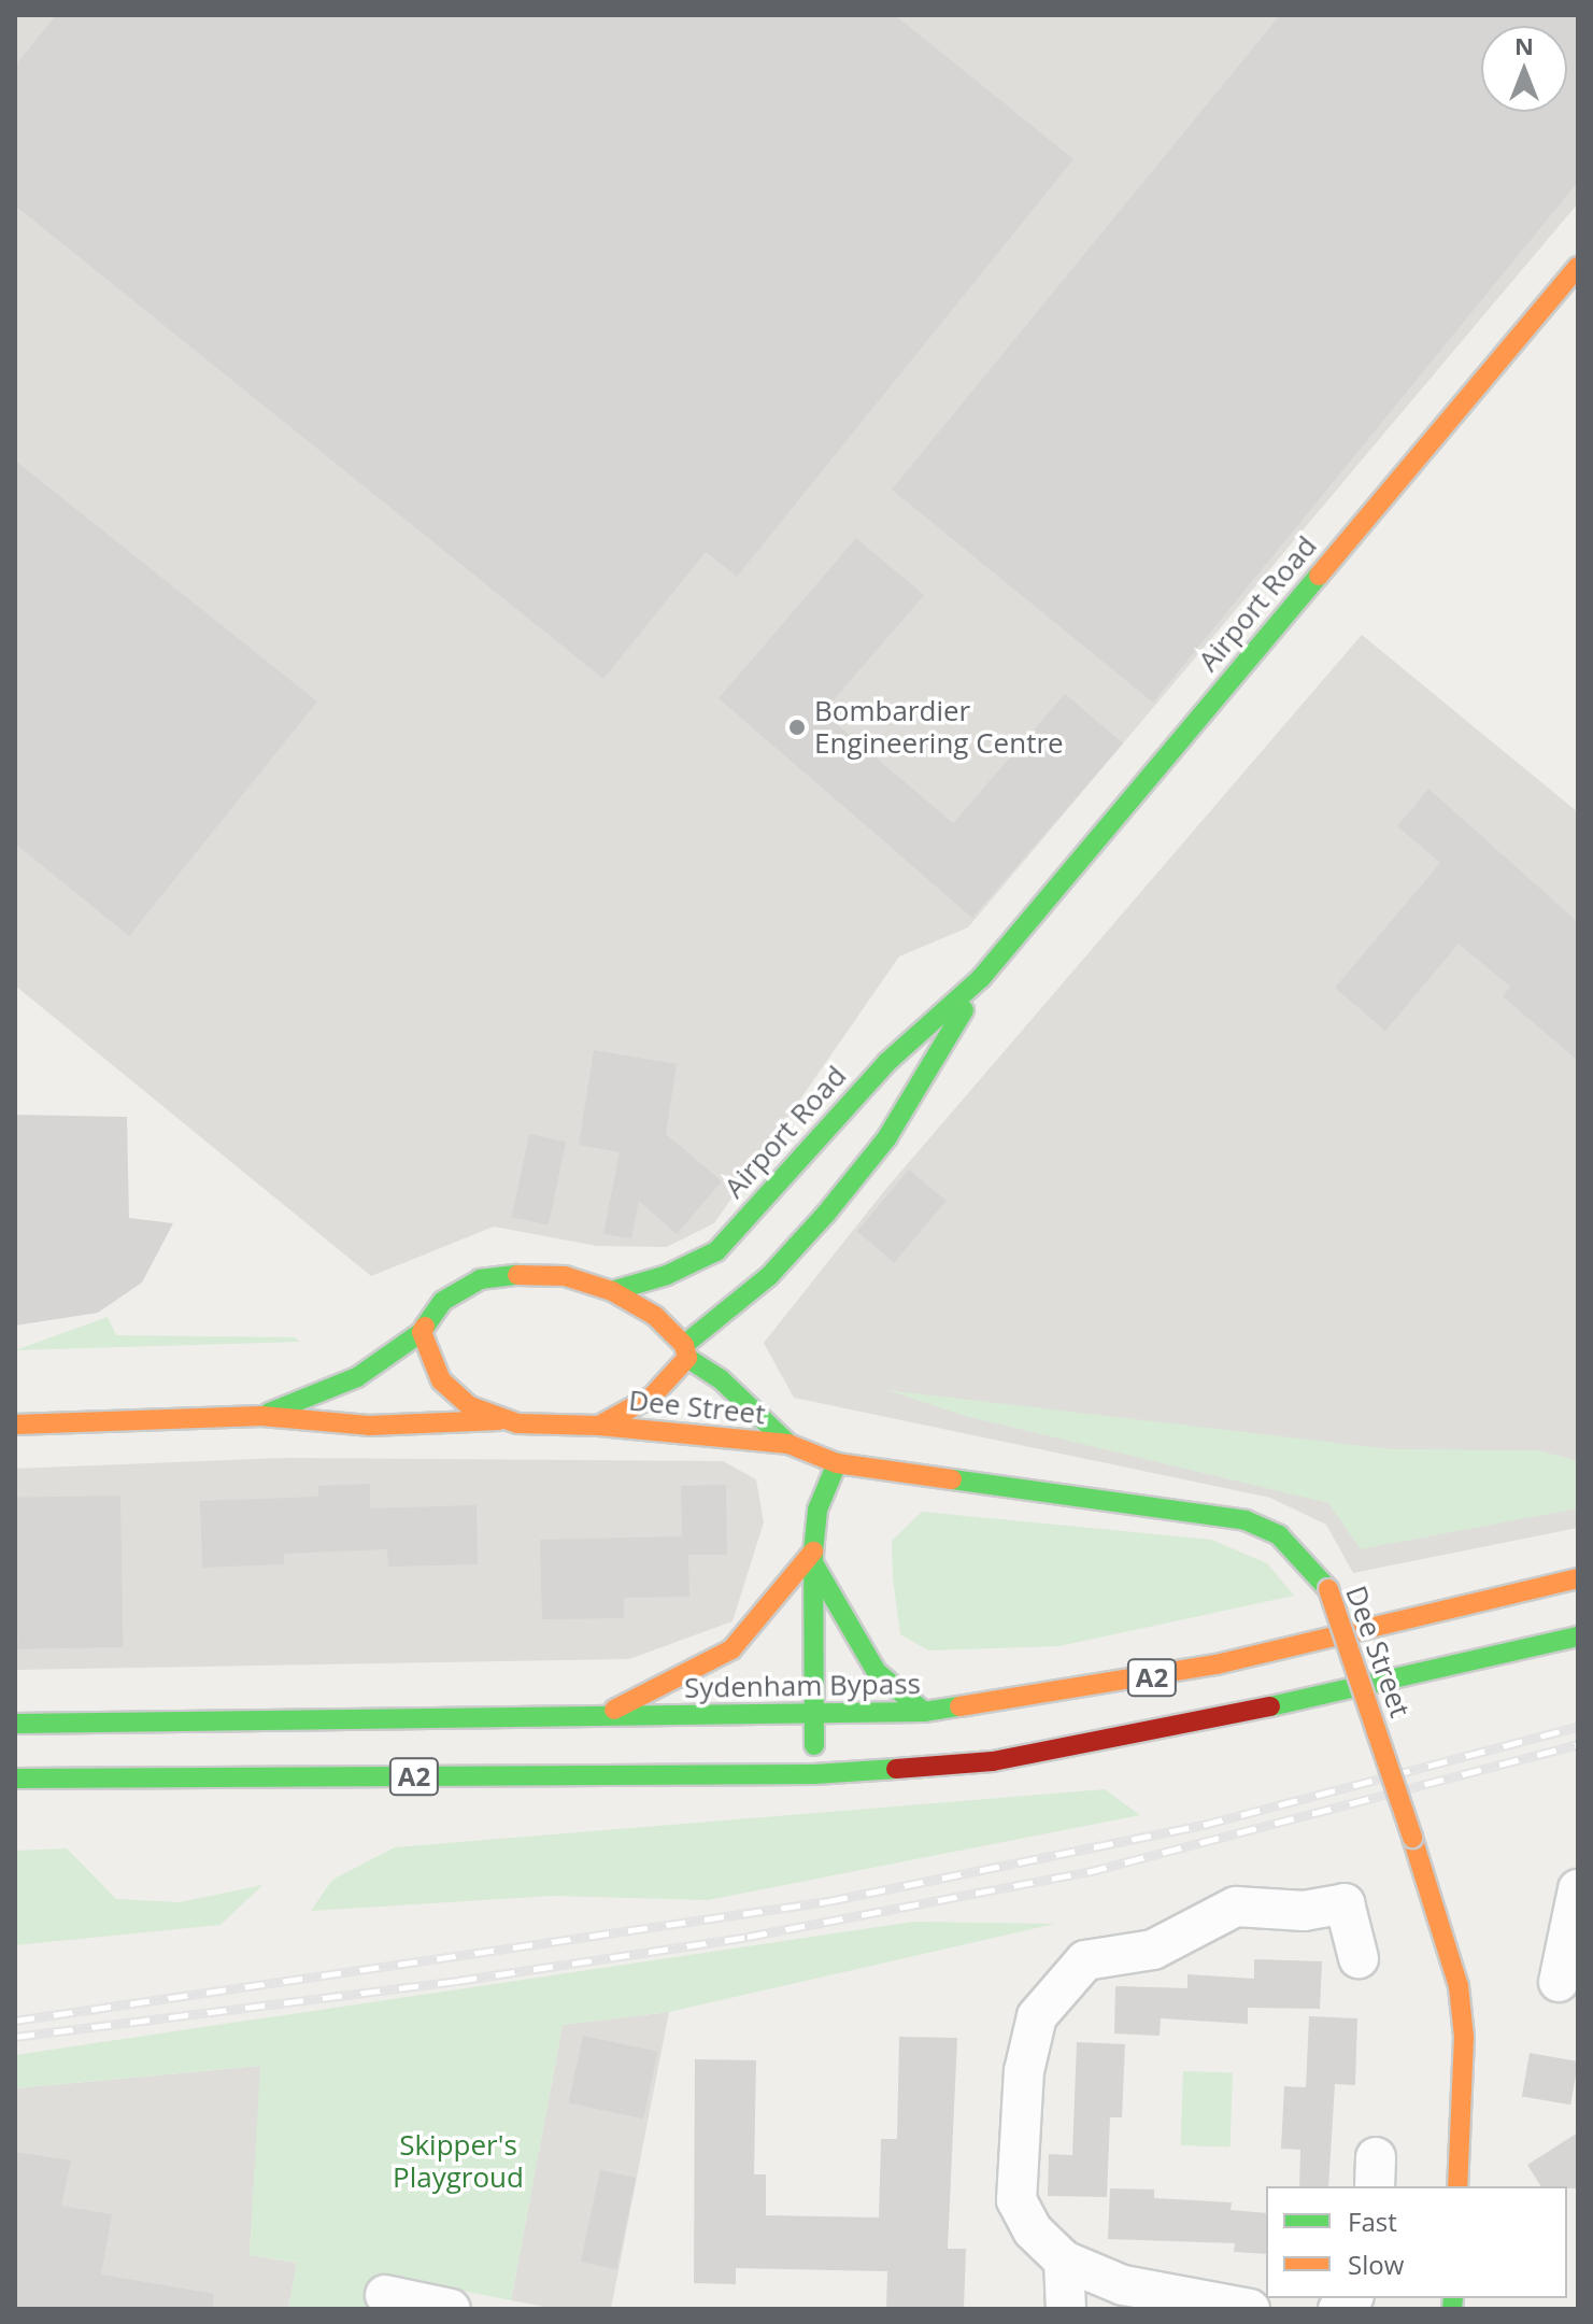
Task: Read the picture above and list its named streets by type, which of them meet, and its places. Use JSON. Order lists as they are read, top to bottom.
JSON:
{
  "streets": {
    "main road": [
      "Airport Road",
      "Dee Street",
      "A2",
      "Sydenham Bypass"
    ]
  },
  "crossings": [
    ["Airport Road", "Dee Street"]
  ],
  "parks": ["Skipper's Playgroud"],
  "places": ["Bombardier Engineering Centre"],
  "legend": ["Fast", "Slow"],
  "north": "top"
}
